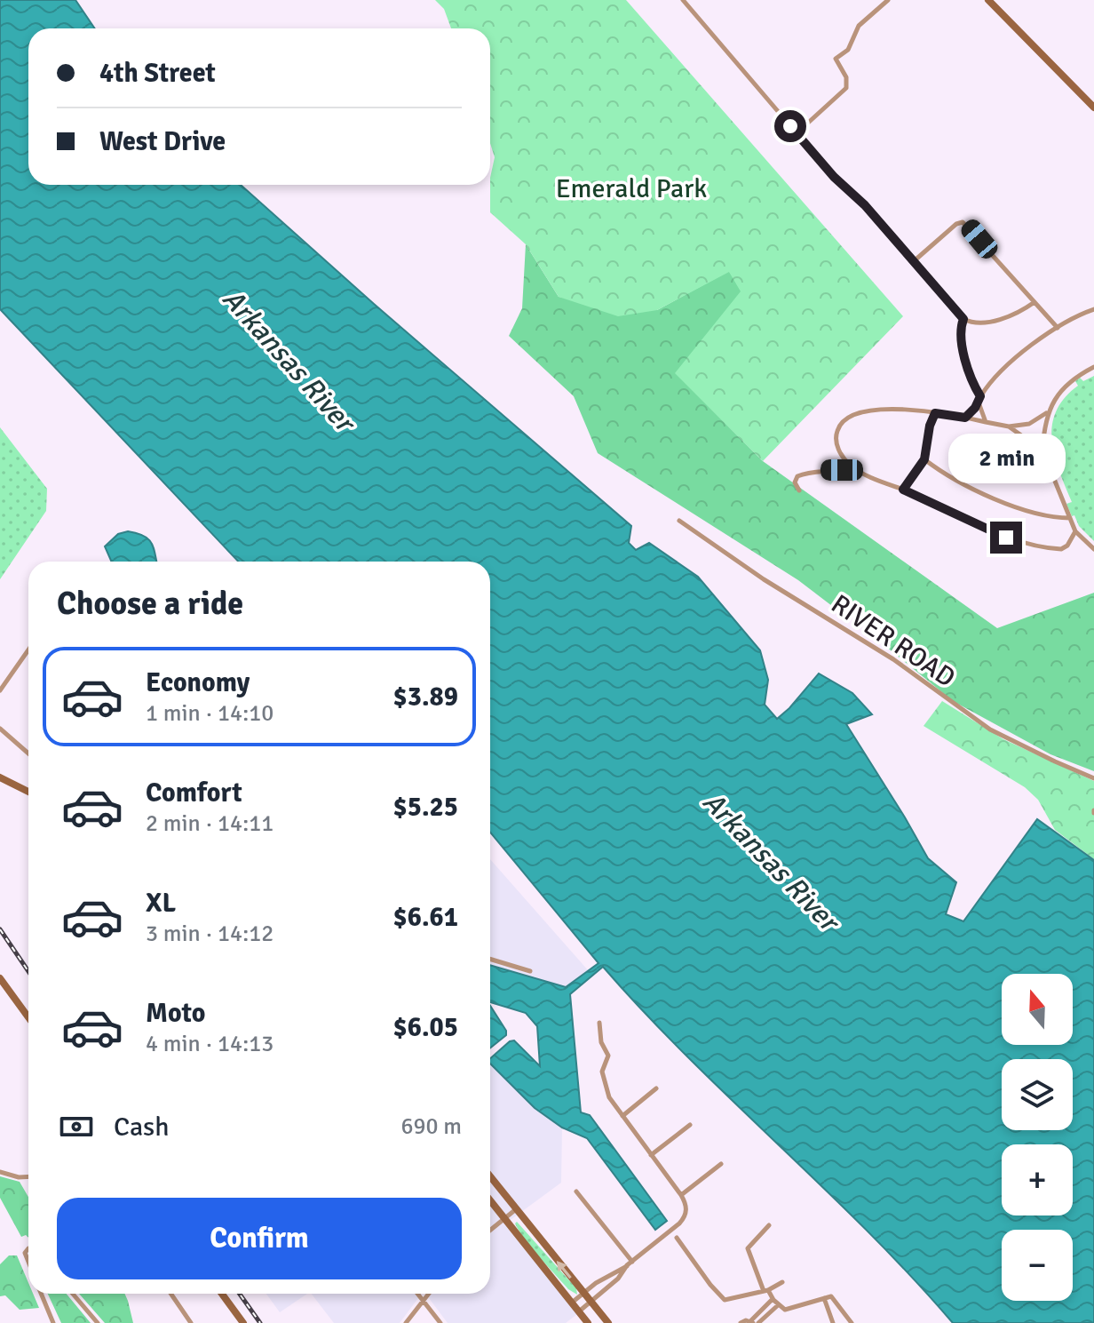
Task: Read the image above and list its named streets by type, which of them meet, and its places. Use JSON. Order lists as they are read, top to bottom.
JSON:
{
  "streets": {
    "street": ["RIVER ROAD"]
  },
  "water": ["Arkansas River"],
  "parks": ["Emerald Park"],
  "north": "top",
  "page": {
    "banner": ["4th Street", "West Drive"],
    "bubble": "2 min",
    "heading": "Choose a ride",
    "list": [
      {
        "name": "Economy",
        "note": "1 min · 14:10",
        "value": "$3.89"
      },
      {
        "name": "Comfort",
        "note": "2 min · 14:11",
        "value": "$5.25"
      },
      {
        "name": "XL",
        "note": "3 min · 14:12",
        "value": "$6.61"
      },
      {
        "name": "Moto",
        "note": "4 min · 14:13",
        "value": "$6.05"
      }
    ],
    "map_buttons": ["+", "−"],
    "pay": ["Cash", "690 m"],
    "buttons": "Confirm"
  }
}
